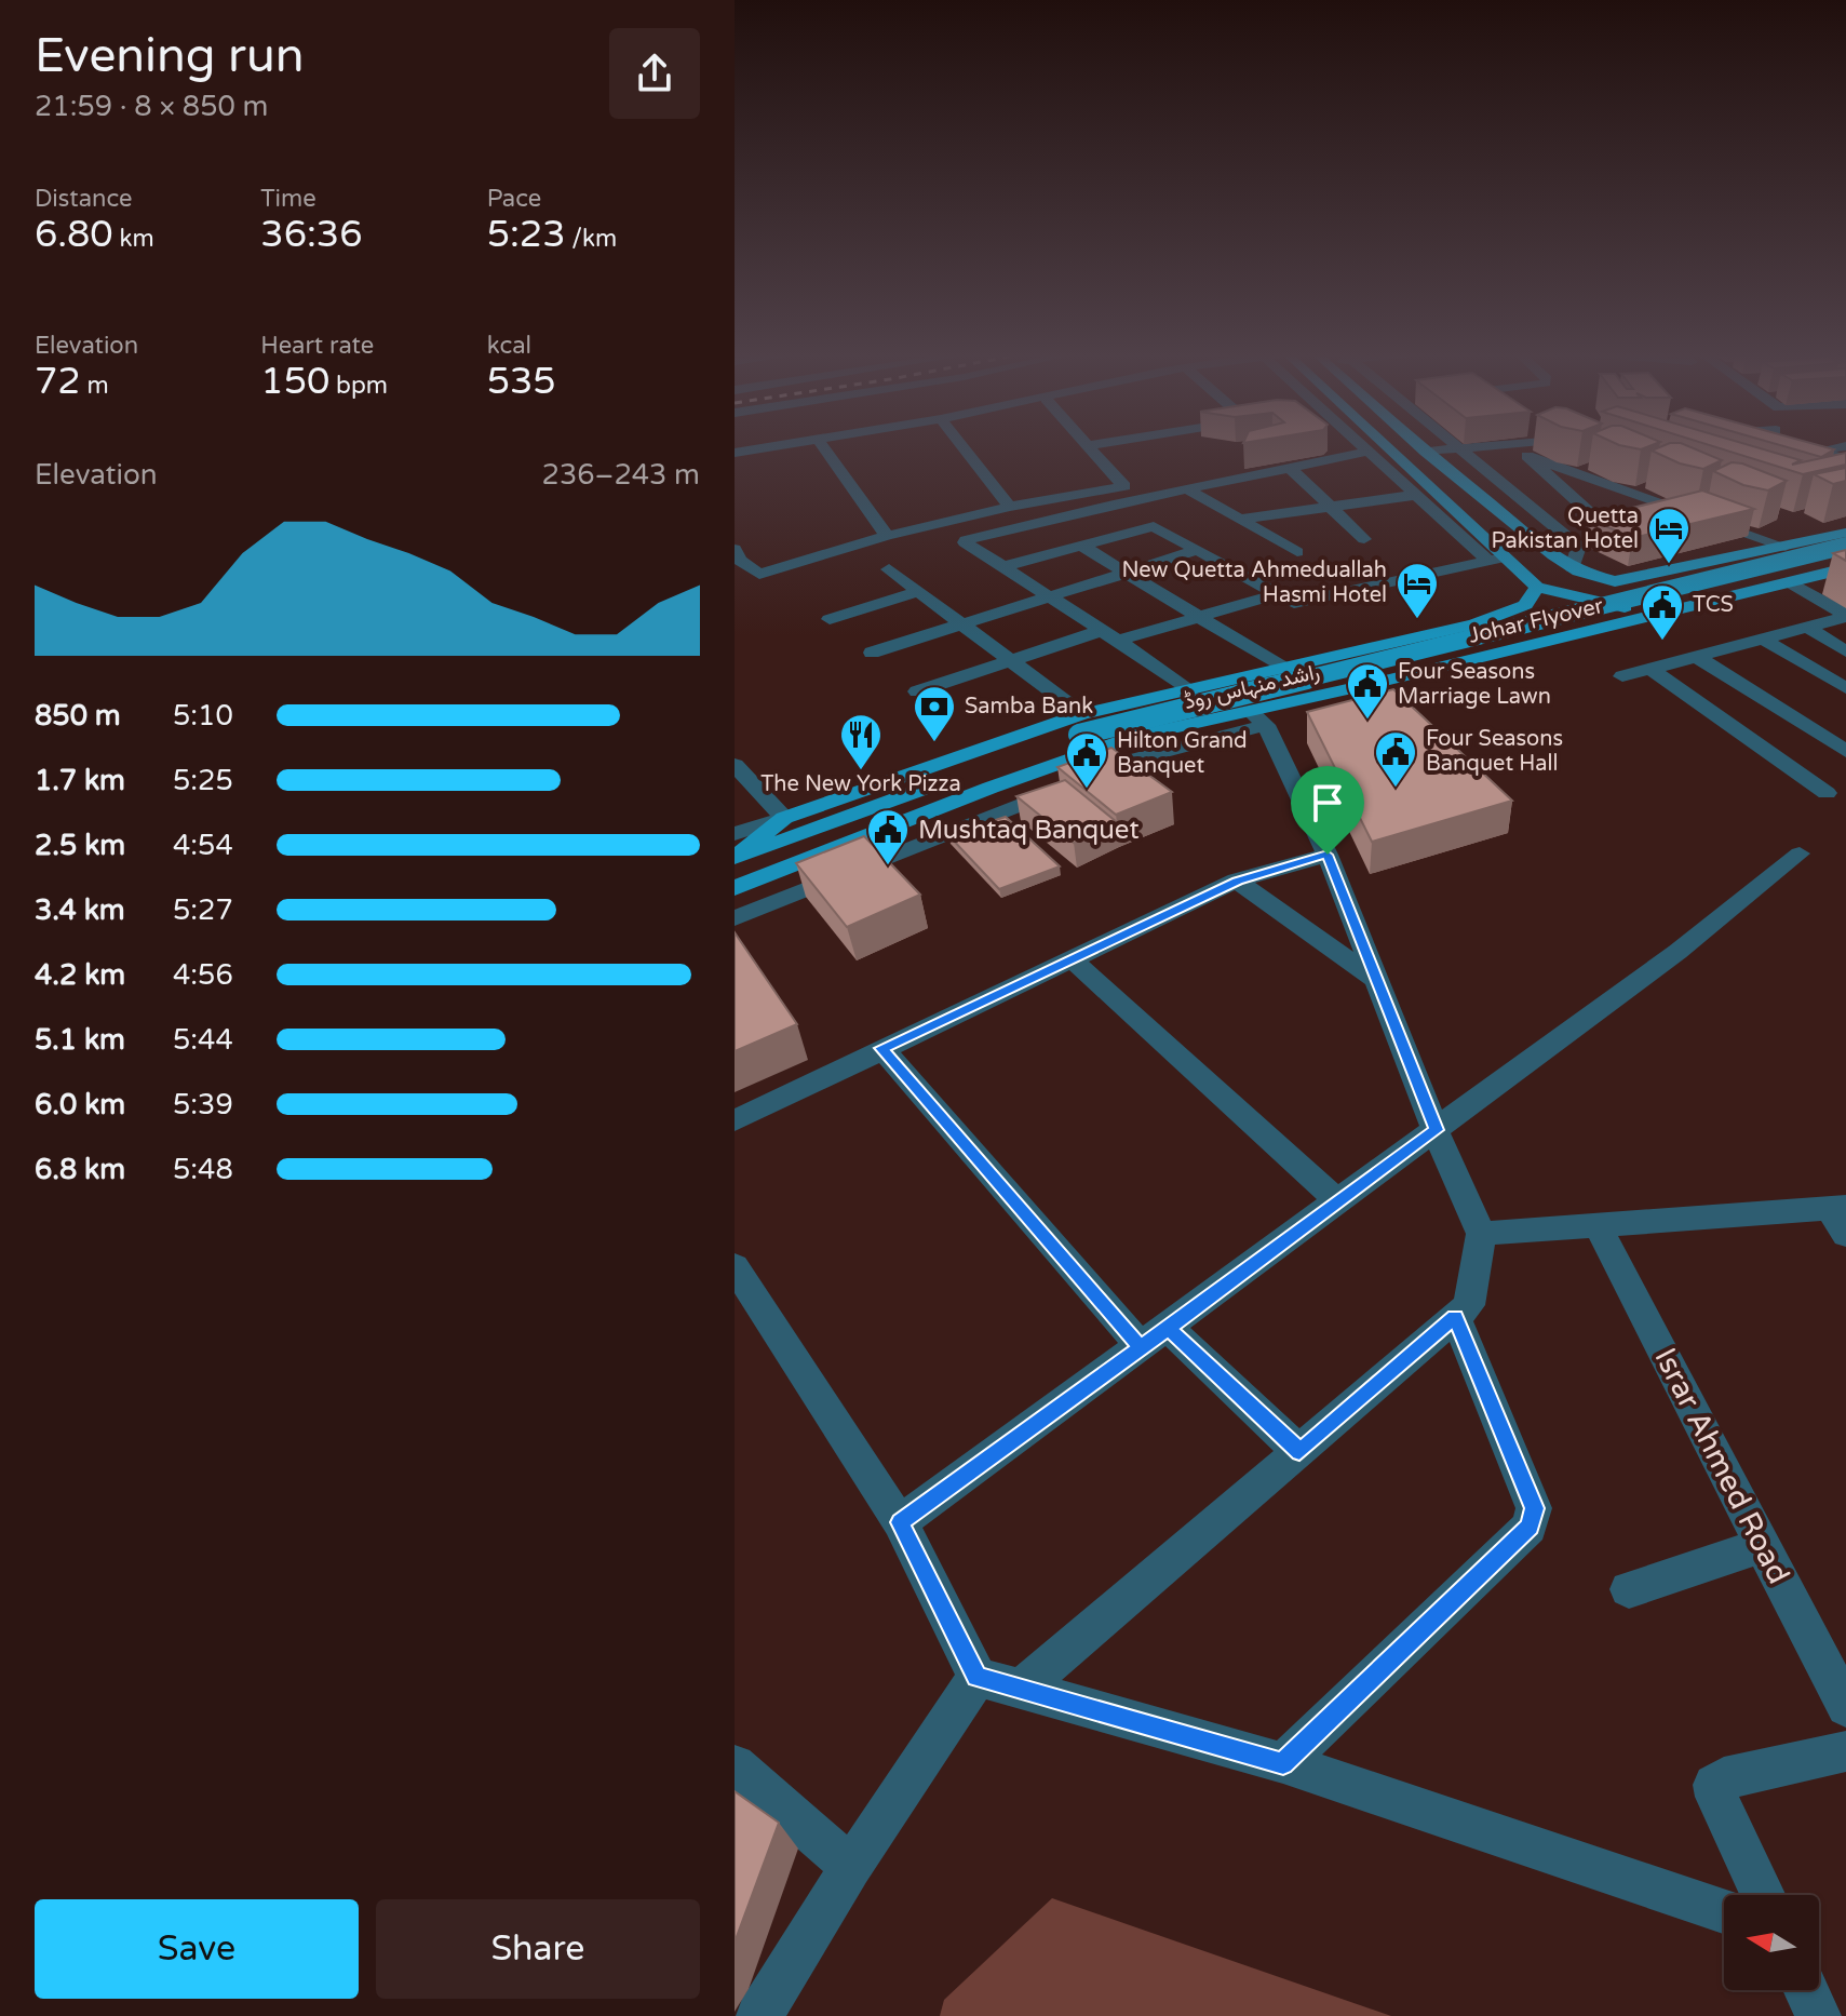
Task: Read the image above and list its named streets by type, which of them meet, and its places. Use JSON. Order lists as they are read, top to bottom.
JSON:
{
  "streets": {
    "main road": ["Johar Flyover", "راشد منہاس روڈ"],
    "street": ["Israr Ahmed Road"]
  },
  "places": {
    "hotel": ["Quetta Pakistan Hotel", "New Quetta Ahmeduallah Hasmi Hotel"],
    "public building": [
      "TCS",
      "Four Seasons Marriage Lawn",
      "Four Seasons Banquet Hall",
      "Hilton Grand Banquet",
      "Mushtaq Banquet"
    ],
    "bank": ["Samba Bank"],
    "restaurant": ["The New York Pizza"]
  },
  "north": "left",
  "page": {
    "heading": ["Evening run", "21:59 · 8 × 850 m"],
    "stats": [
      ["Distance", "6.80 km"],
      ["Time", "36:36"],
      ["Pace", "5:23 /km"],
      ["Elevation", "72 m"],
      ["Heart rate", "150 bpm"],
      ["kcal", "535"]
    ],
    "chart": ["Elevation", "236–243 m"],
    "list": [
      {
        "name": "850 m",
        "note": "5:10"
      },
      {
        "name": "1.7 km",
        "note": "5:25"
      },
      {
        "name": "2.5 km",
        "note": "4:54"
      },
      {
        "name": "3.4 km",
        "note": "5:27"
      },
      {
        "name": "4.2 km",
        "note": "4:56"
      },
      {
        "name": "5.1 km",
        "note": "5:44"
      },
      {
        "name": "6.0 km",
        "note": "5:39"
      },
      {
        "name": "6.8 km",
        "note": "5:48"
      }
    ],
    "buttons": ["Save", "Share"]
  }
}
